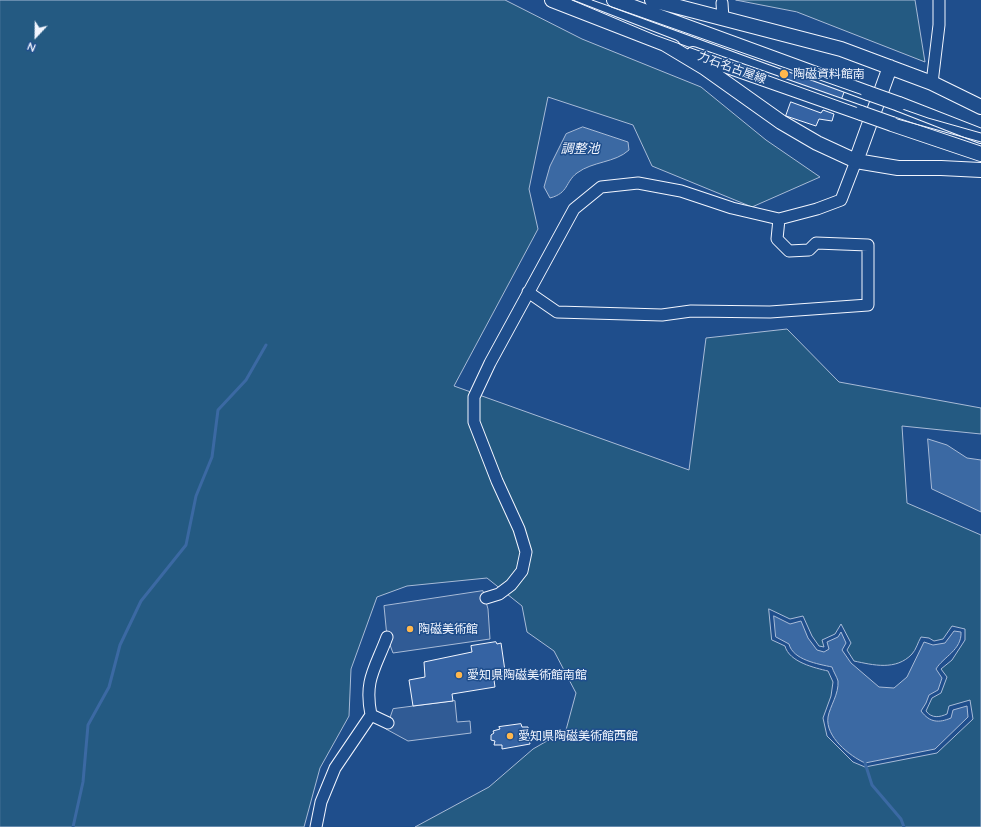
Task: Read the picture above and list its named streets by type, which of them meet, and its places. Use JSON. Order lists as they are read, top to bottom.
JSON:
{
  "streets": {
    "main road": ["力石名古屋線"]
  },
  "water": ["調整池"],
  "places": [
    "陶磁資料館南",
    "陶磁美術館",
    "愛知県陶磁美術館南館",
    "愛知県陶磁美術館西館"
  ],
  "north": "bottom"
}
